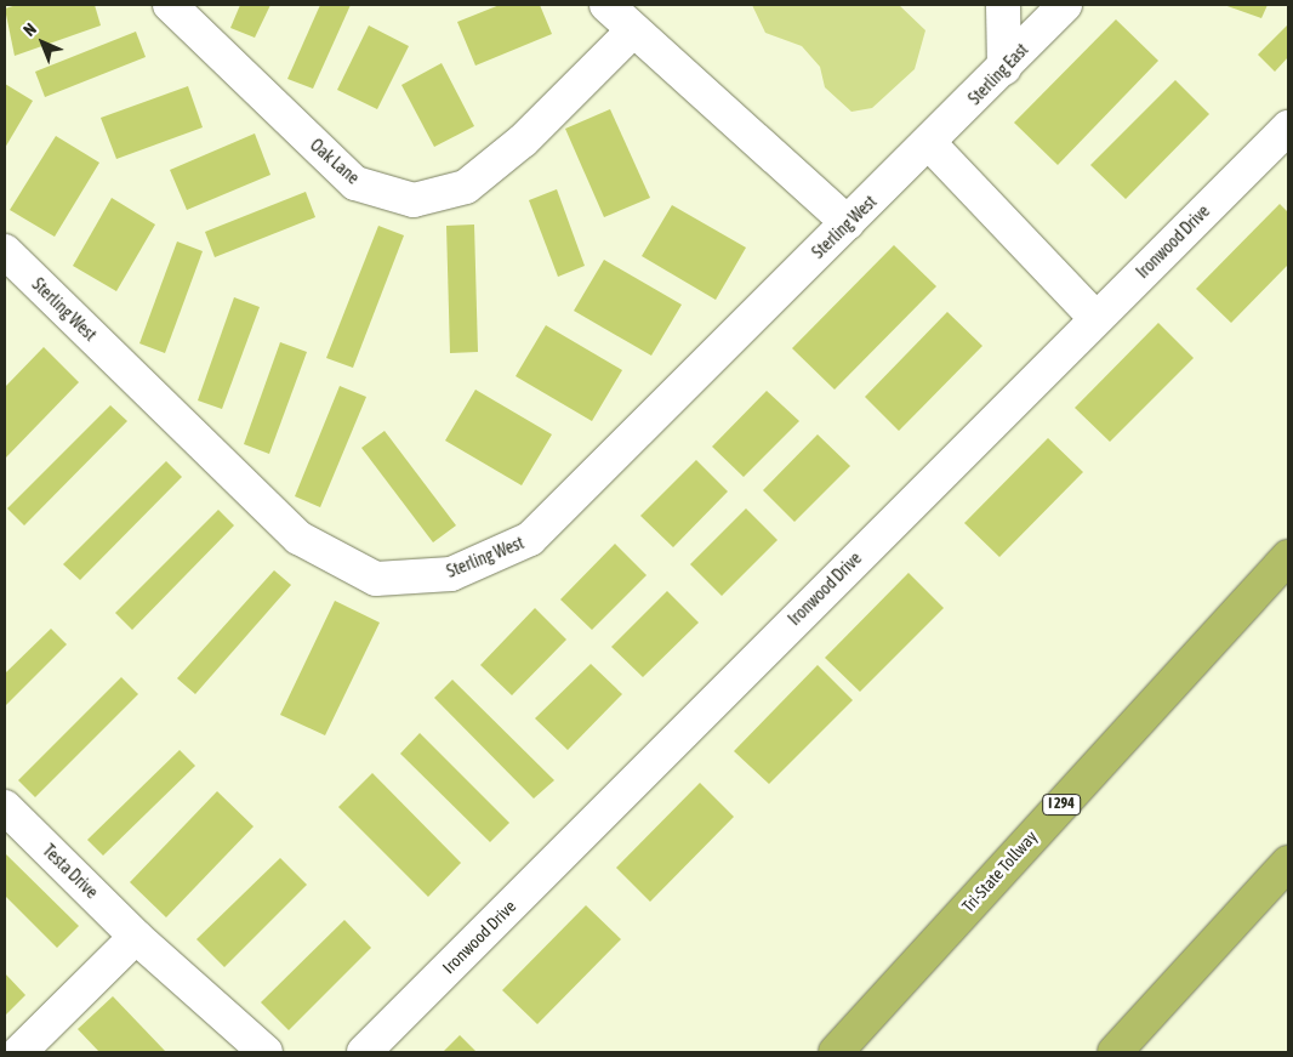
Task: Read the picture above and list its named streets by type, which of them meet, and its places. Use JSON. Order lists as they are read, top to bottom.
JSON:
{
  "streets": {
    "highway": ["I 294", "Tri-State Tollway"],
    "street": [
      "Sterling East",
      "Oak Lane",
      "Sterling West",
      "Ironwood Drive",
      "Testa Drive"
    ]
  },
  "crossings": [
    ["Sterling East", "Sterling West"]
  ],
  "north": "top left"
}
